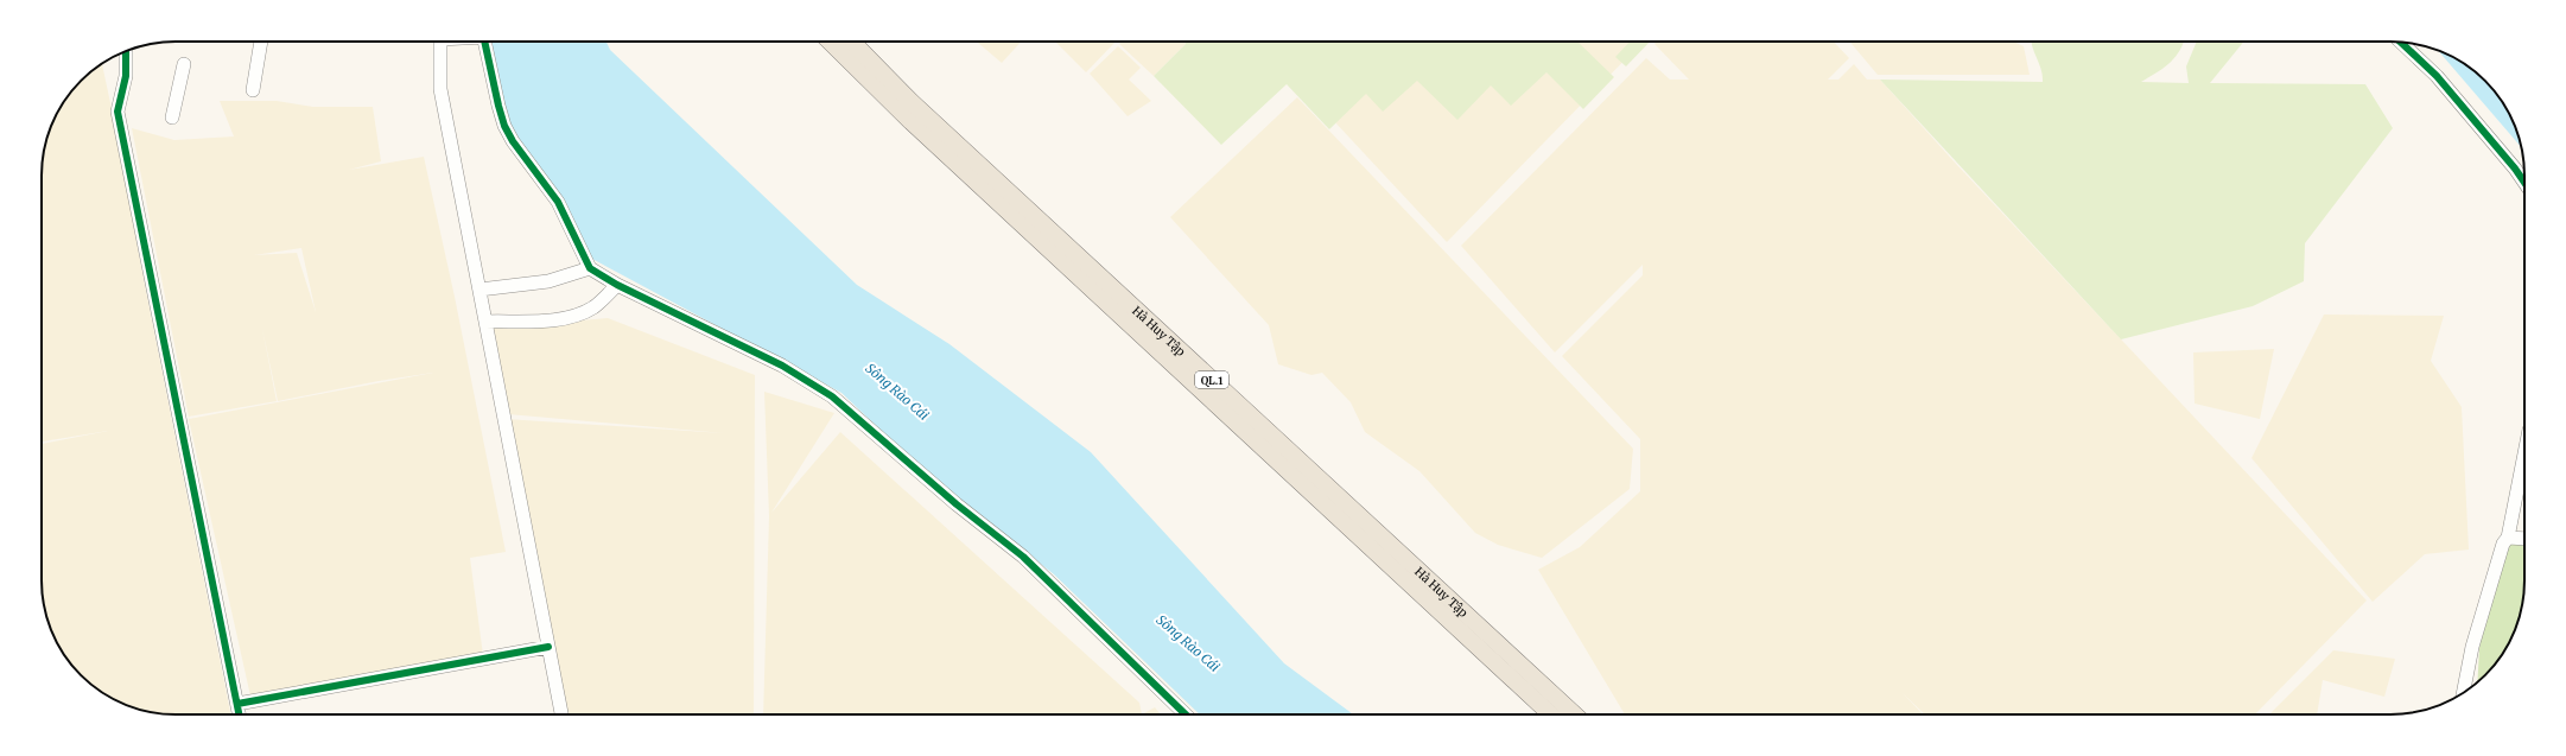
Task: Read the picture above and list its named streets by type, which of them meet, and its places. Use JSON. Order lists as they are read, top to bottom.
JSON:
{
  "streets": {
    "main road": ["Hà Huy Tập", "QL.1"]
  },
  "water": ["Sông Rào Cái"]
}
